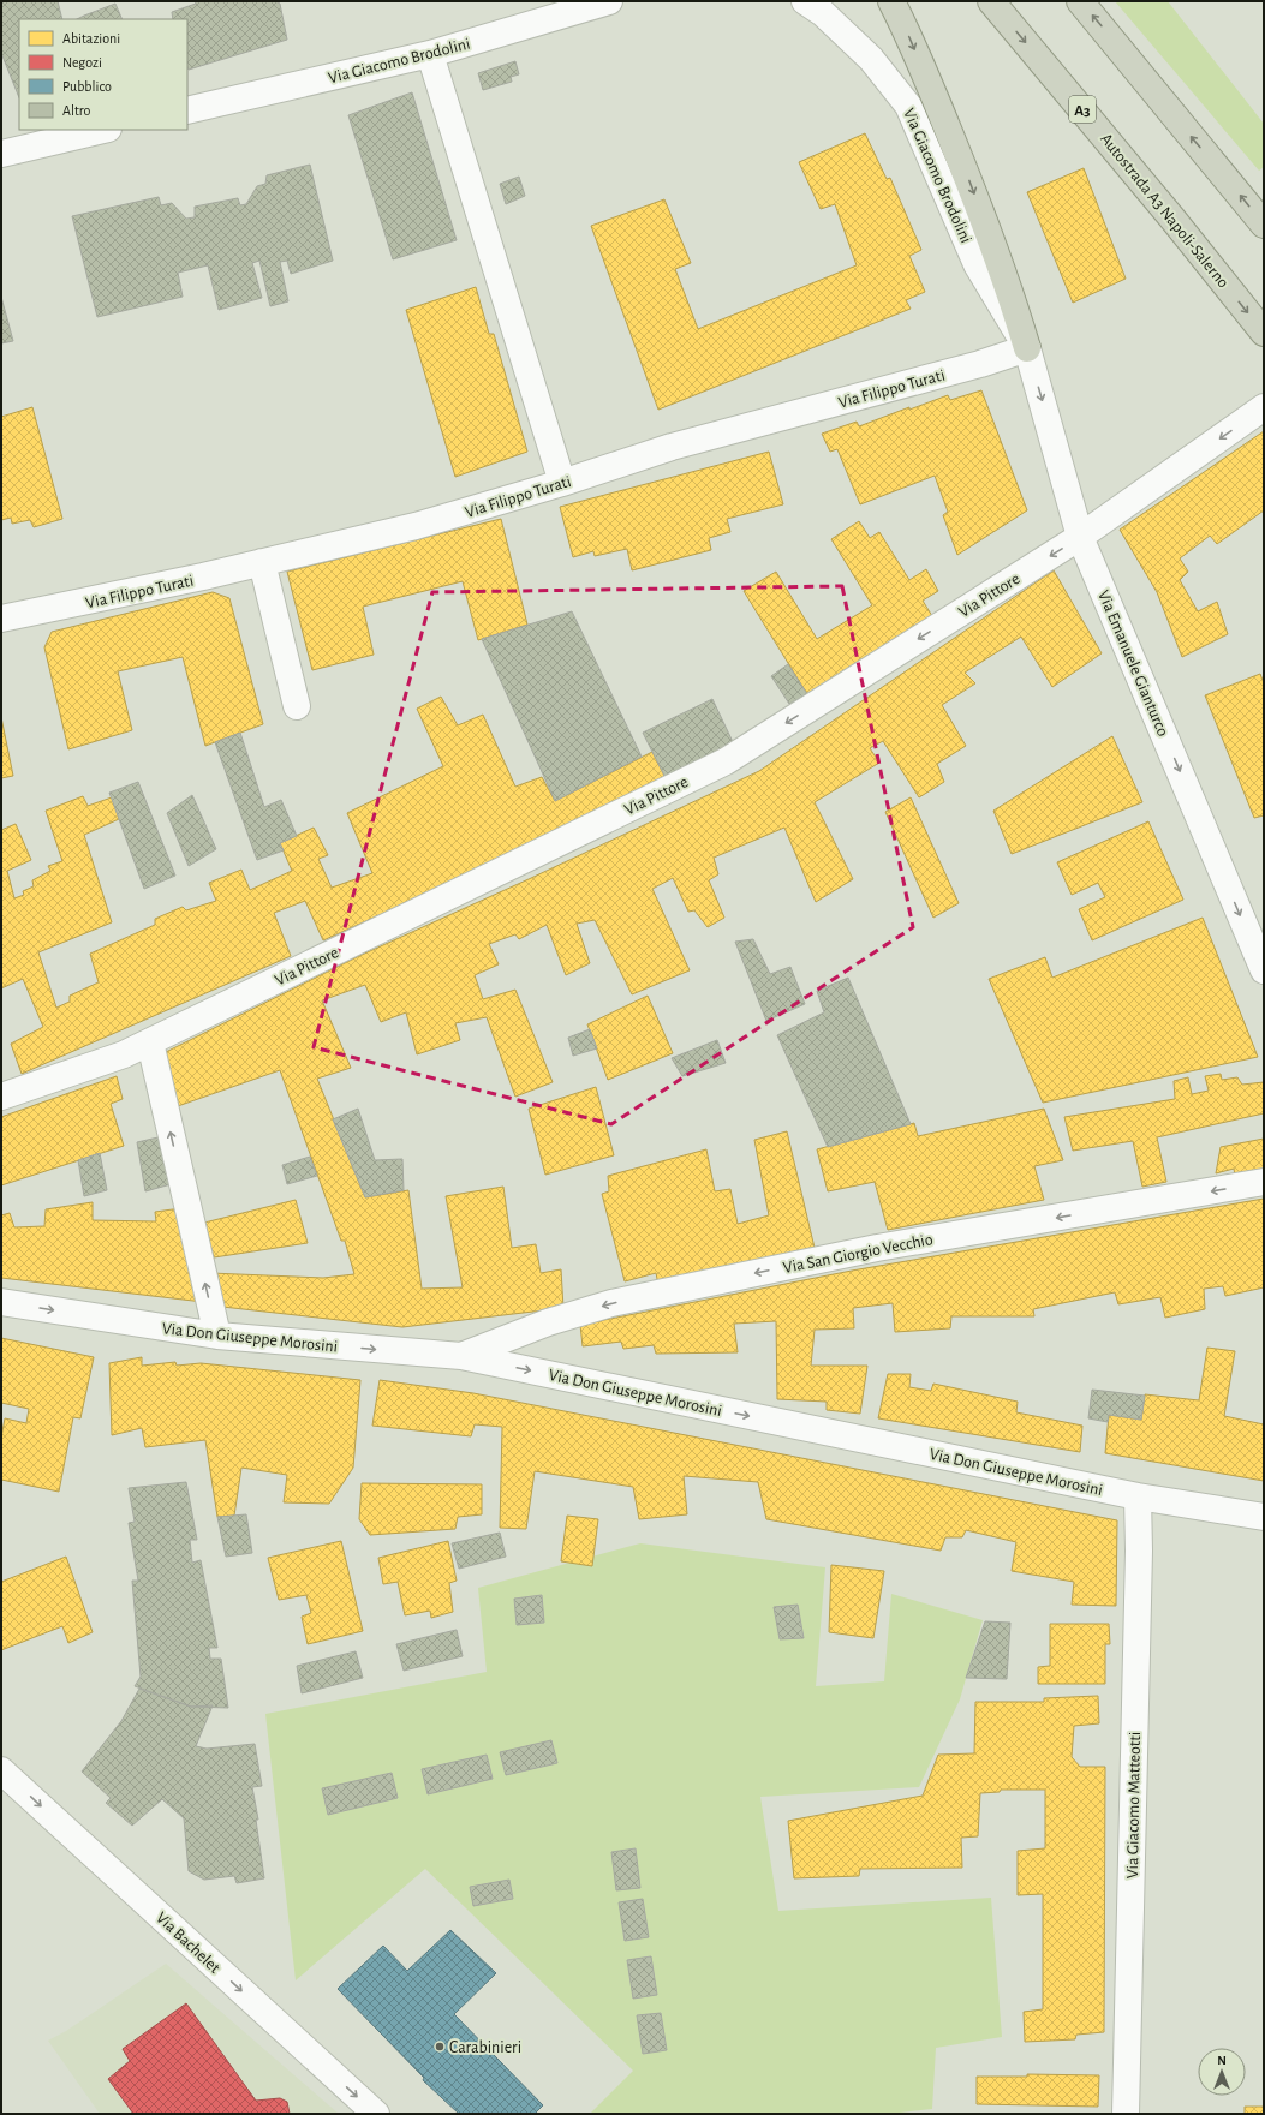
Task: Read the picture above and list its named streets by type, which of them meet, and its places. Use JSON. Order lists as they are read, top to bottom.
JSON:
{
  "streets": {
    "highway": ["A3", "Autostrada A3 Napoli-Salerno"],
    "street": [
      "Via Giacomo Brodolini",
      "Via Filippo Turati",
      "Via Pittore",
      "Via Emanuele Gianturco",
      "Via San Giorgio Vecchio",
      "Via Don Giuseppe Morosini",
      "Via Giacomo Matteotti",
      "Via Bachelet"
    ]
  },
  "crossings": [
    ["Via Giacomo Brodolini", "Via Filippo Turati"],
    ["Via Giacomo Brodolini", "Via Emanuele Gianturco"],
    ["Via Filippo Turati", "Via Emanuele Gianturco"],
    ["Via Pittore", "Via Emanuele Gianturco"],
    ["Via San Giorgio Vecchio", "Via Don Giuseppe Morosini"],
    ["Via Don Giuseppe Morosini", "Via Giacomo Matteotti"]
  ],
  "one_way": [
    "Via Pittore",
    "Via Emanuele Gianturco",
    "Via San Giorgio Vecchio",
    "Via Don Giuseppe Morosini",
    "Via Bachelet"
  ],
  "places": ["Carabinieri"],
  "legend": [
    "Abitazioni",
    "Negozi",
    "Pubblico",
    "Altro"
  ],
  "north": "top"
}
